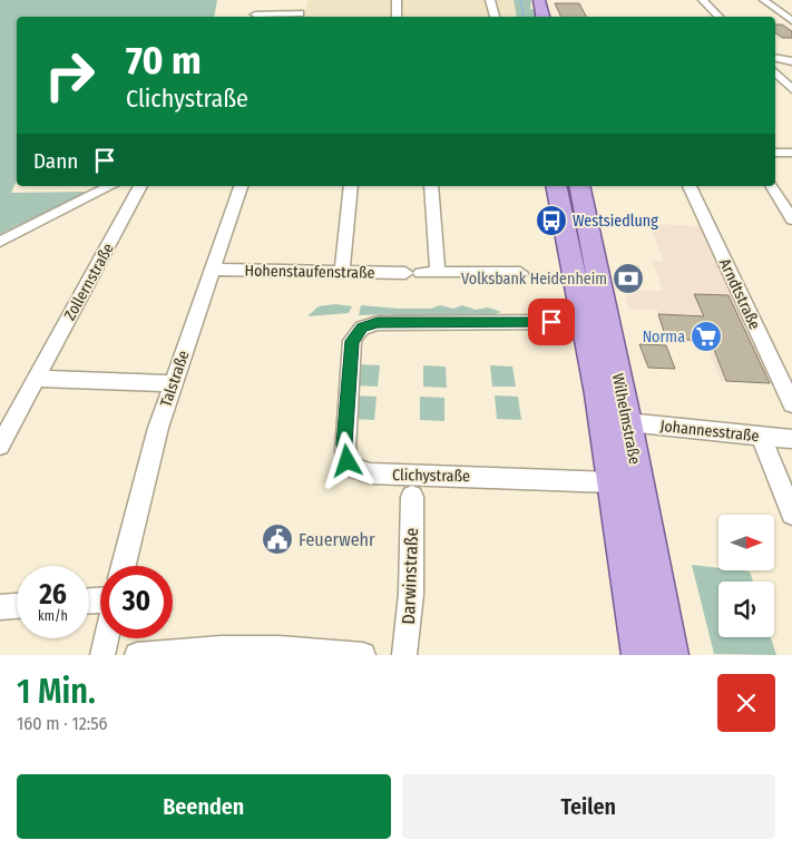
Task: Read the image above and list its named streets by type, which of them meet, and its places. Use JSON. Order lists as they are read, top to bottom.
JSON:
{
  "streets": {
    "main road": ["Wilhelmstraße"],
    "street": [
      "Hohenstaufenstraße",
      "Zollernstraße",
      "Arndtstraße",
      "Talstraße",
      "Johannesstraße",
      "Clichystraße",
      "Darwinstraße"
    ]
  },
  "crossings": [
    ["Hohenstaufenstraße", "Talstraße"],
    ["Wilhelmstraße", "Johannesstraße"]
  ],
  "places": {
    "bus stop": ["Westsiedlung"],
    "bank": ["Volksbank Heidenheim"],
    "supermarket": ["Norma"],
    "public building": ["Feuerwehr"]
  },
  "north": "right",
  "page": {
    "turn": ["70 m", "Clichystraße"],
    "then": "Dann",
    "speed": "26 km/h",
    "limit": "30",
    "heading": ["1 Min.", "160 m · 12:56"],
    "buttons": ["Beenden", "Teilen"]
  }
}
